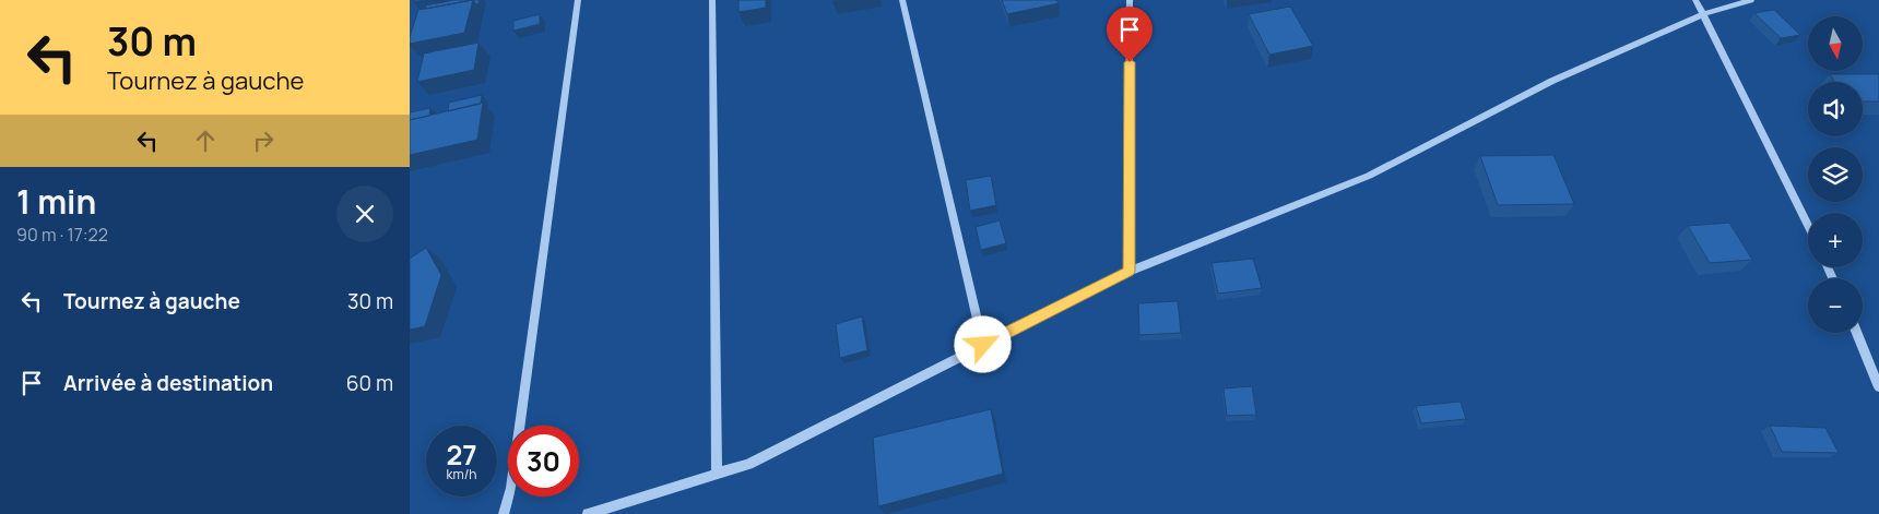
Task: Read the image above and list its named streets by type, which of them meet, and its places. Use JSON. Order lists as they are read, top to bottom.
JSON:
{
  "north": "bottom",
  "page": {
    "turn": ["30 m", "Tournez à gauche"],
    "map_buttons": ["+", "−"],
    "heading": ["1 min", "90 m · 17:22"],
    "list": [
      {
        "name": "Tournez à gauche",
        "value": "30 m"
      },
      {
        "name": "Arrivée à destination",
        "value": "60 m"
      }
    ],
    "speed": "27 km/h",
    "limit": "30"
  }
}
